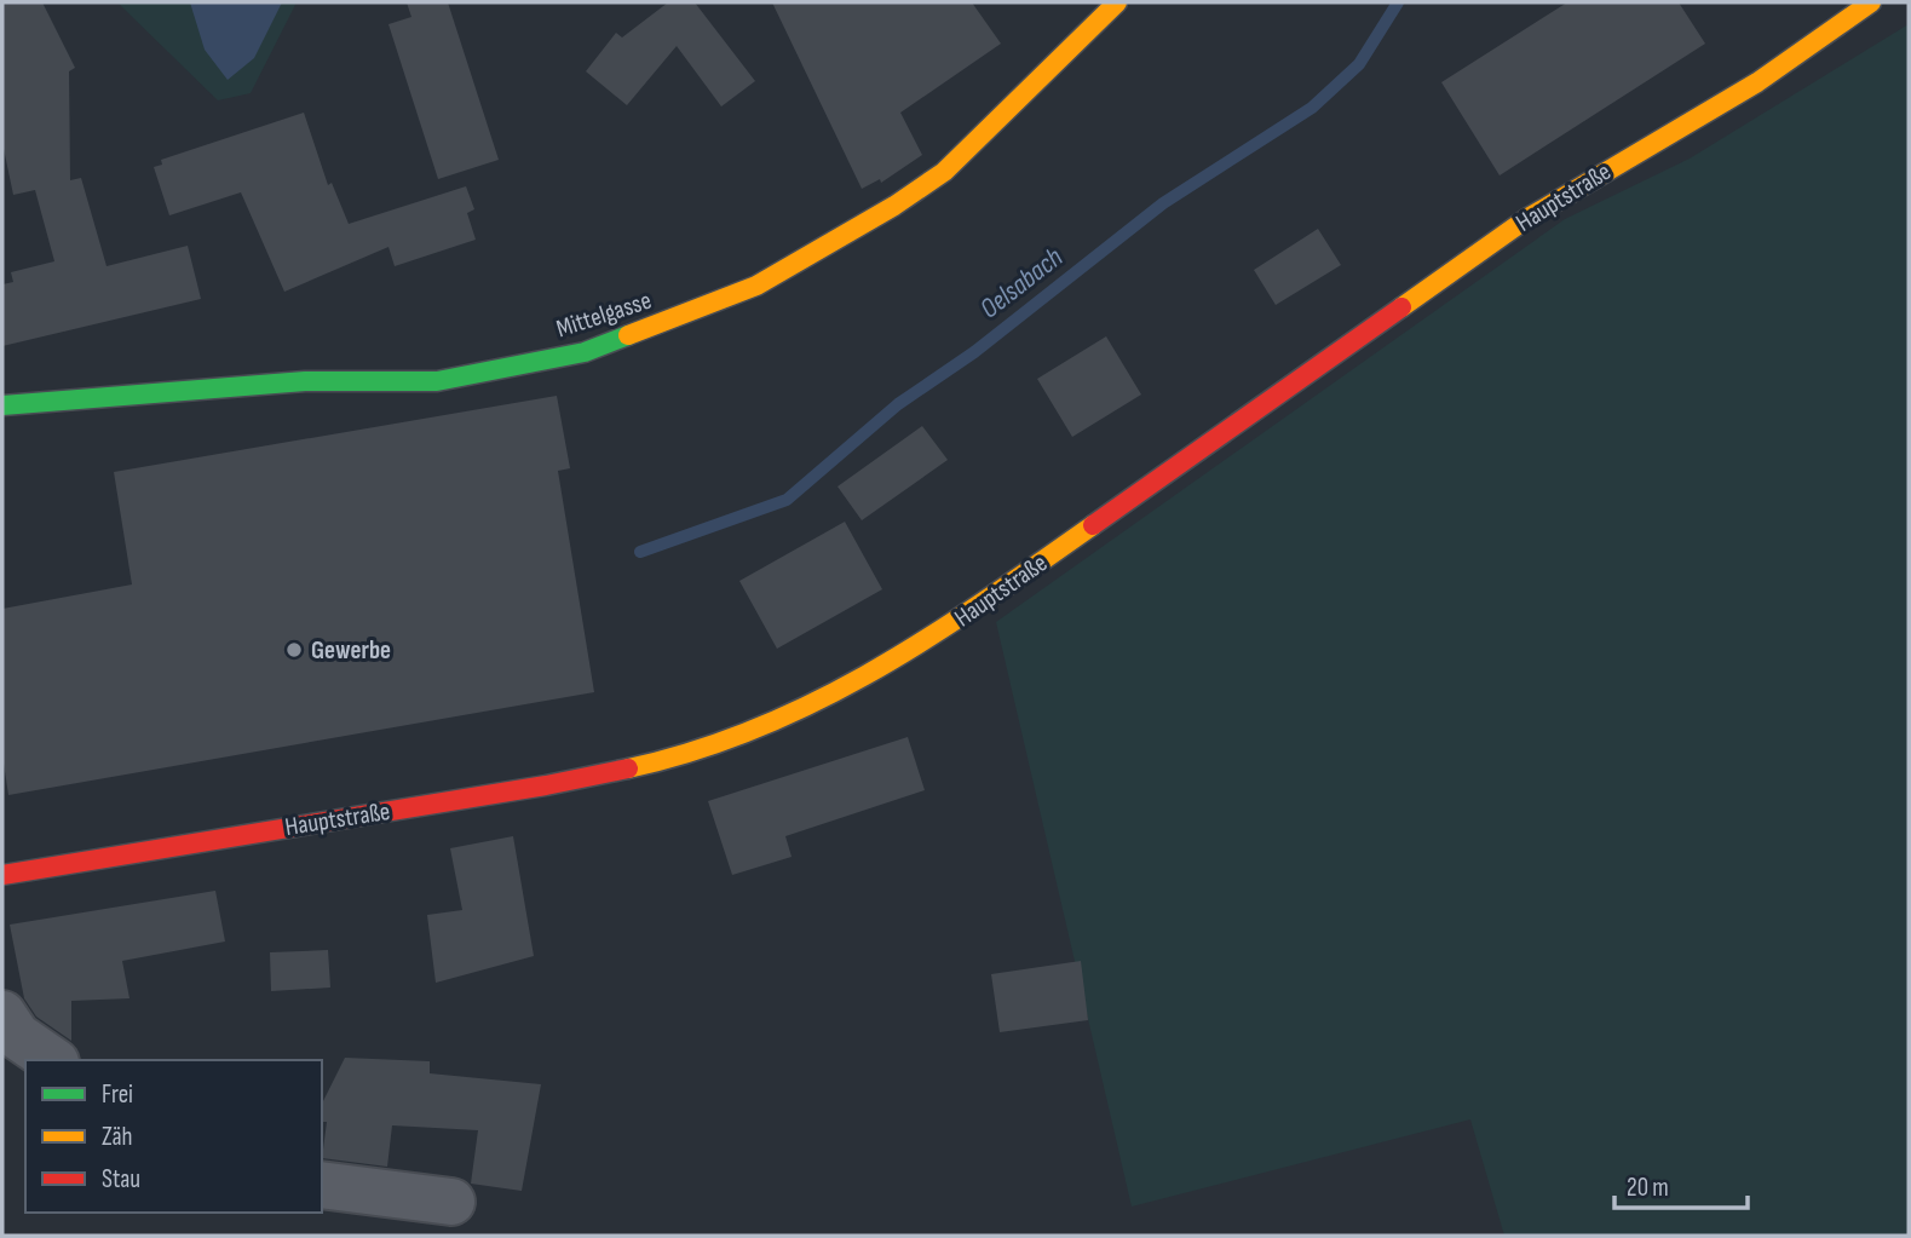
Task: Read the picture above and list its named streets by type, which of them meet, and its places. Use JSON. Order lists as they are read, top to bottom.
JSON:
{
  "streets": {
    "main road": ["Hauptstraße", "Mittelgasse"]
  },
  "water": ["Oelsabach"],
  "places": ["Gewerbe"],
  "legend": ["Frei", "Zäh", "Stau"],
  "scale_bar": "20 m"
}
